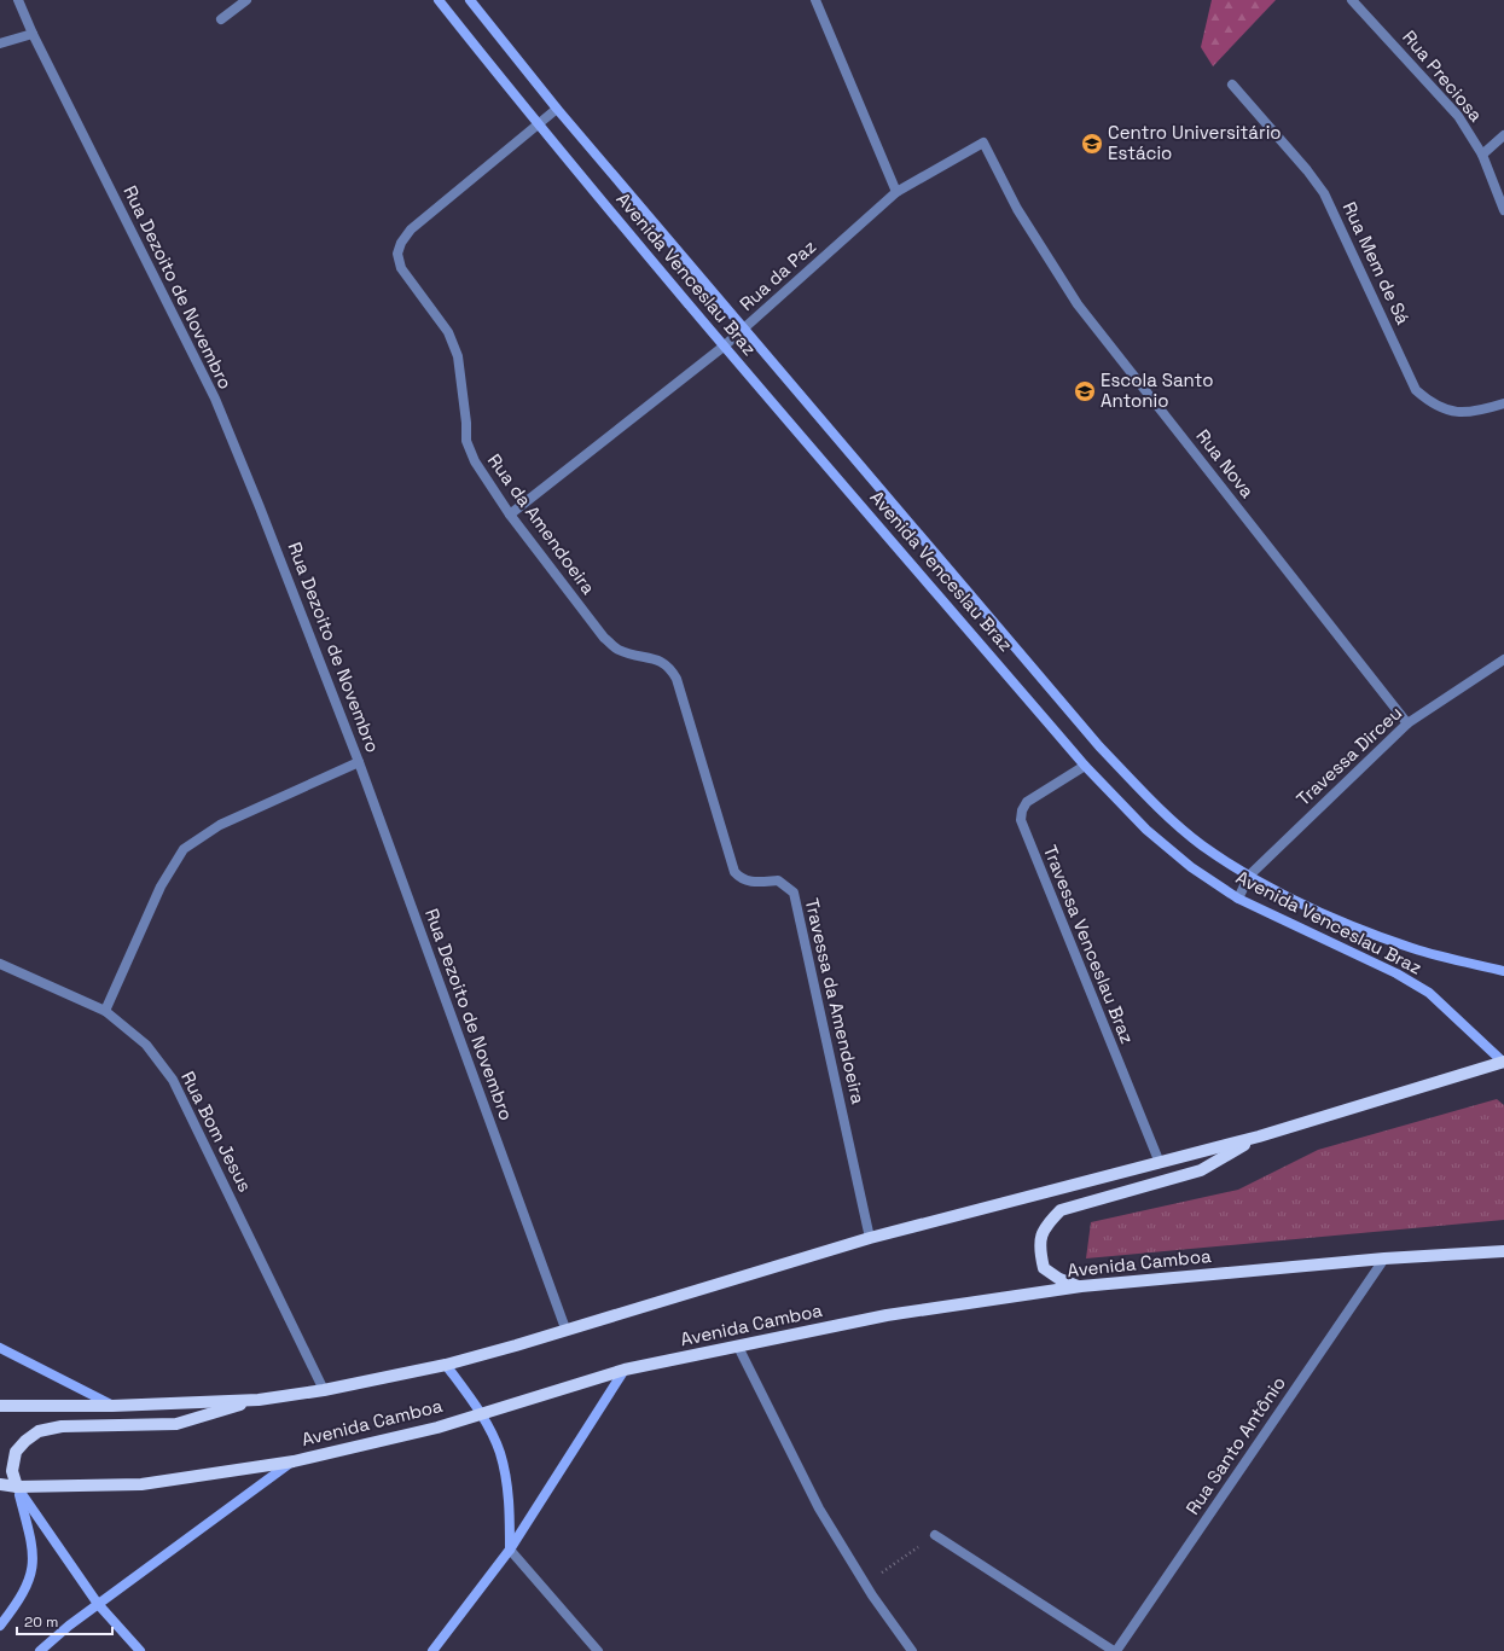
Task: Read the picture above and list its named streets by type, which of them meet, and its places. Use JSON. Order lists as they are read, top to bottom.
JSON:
{
  "streets": {
    "main road": ["Avenida Venceslau Braz", "Avenida Camboa"],
    "street": [
      "Rua Preciosa",
      "Rua Mem de Sá",
      "Rua da Paz",
      "Rua Dezoito de Novembro",
      "Rua Nova",
      "Rua da Amendoeira",
      "Travessa Dirceu",
      "Travessa Venceslau Braz",
      "Travessa da Amendoeira",
      "Rua Bom Jesus",
      "Rua Santo Antônio"
    ]
  },
  "crossings": [
    ["Avenida Venceslau Braz", "Rua da Paz"],
    ["Avenida Venceslau Braz", "Rua da Amendoeira"],
    ["Avenida Venceslau Braz", "Travessa Dirceu"],
    ["Avenida Venceslau Braz", "Travessa Venceslau Braz"],
    ["Rua da Paz", "Rua Nova"],
    ["Rua da Paz", "Rua da Amendoeira"],
    ["Rua Nova", "Travessa Dirceu"],
    ["Rua da Amendoeira", "Travessa da Amendoeira"],
    ["Avenida Camboa", "Rua Santo Antônio"]
  ],
  "places": {
    "school or university": ["Centro Universitário Estácio", "Escola Santo Antonio"]
  },
  "scale_bar": "20 m"
}
